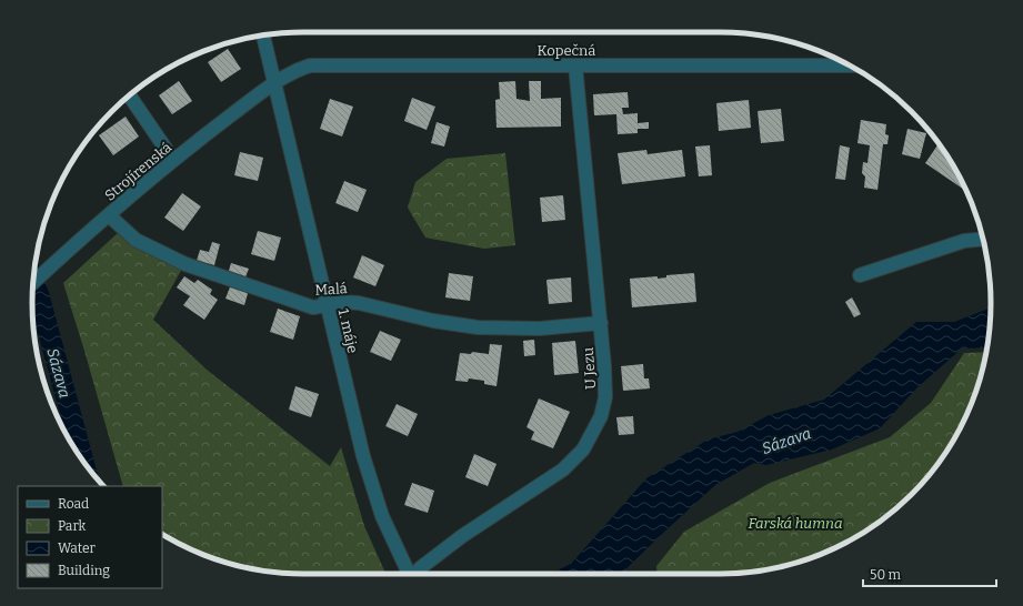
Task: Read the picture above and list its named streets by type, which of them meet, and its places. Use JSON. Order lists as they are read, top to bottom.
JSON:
{
  "streets": {
    "street": [
      "Kopečná",
      "Strojírenská",
      "Malá",
      "1. máje",
      "U Jezu"
    ]
  },
  "crossings": [
    ["Kopečná", "Strojírenská"],
    ["Kopečná", "1. máje"],
    ["Kopečná", "U Jezu"],
    ["Strojírenská", "Malá"],
    ["Strojírenská", "1. máje"],
    ["Malá", "1. máje"],
    ["Malá", "U Jezu"]
  ],
  "water": ["Sázava"],
  "parks": ["Farská humna"],
  "legend": [
    "Road",
    "Park",
    "Water",
    "Building"
  ],
  "scale_bar": "50 m"
}
